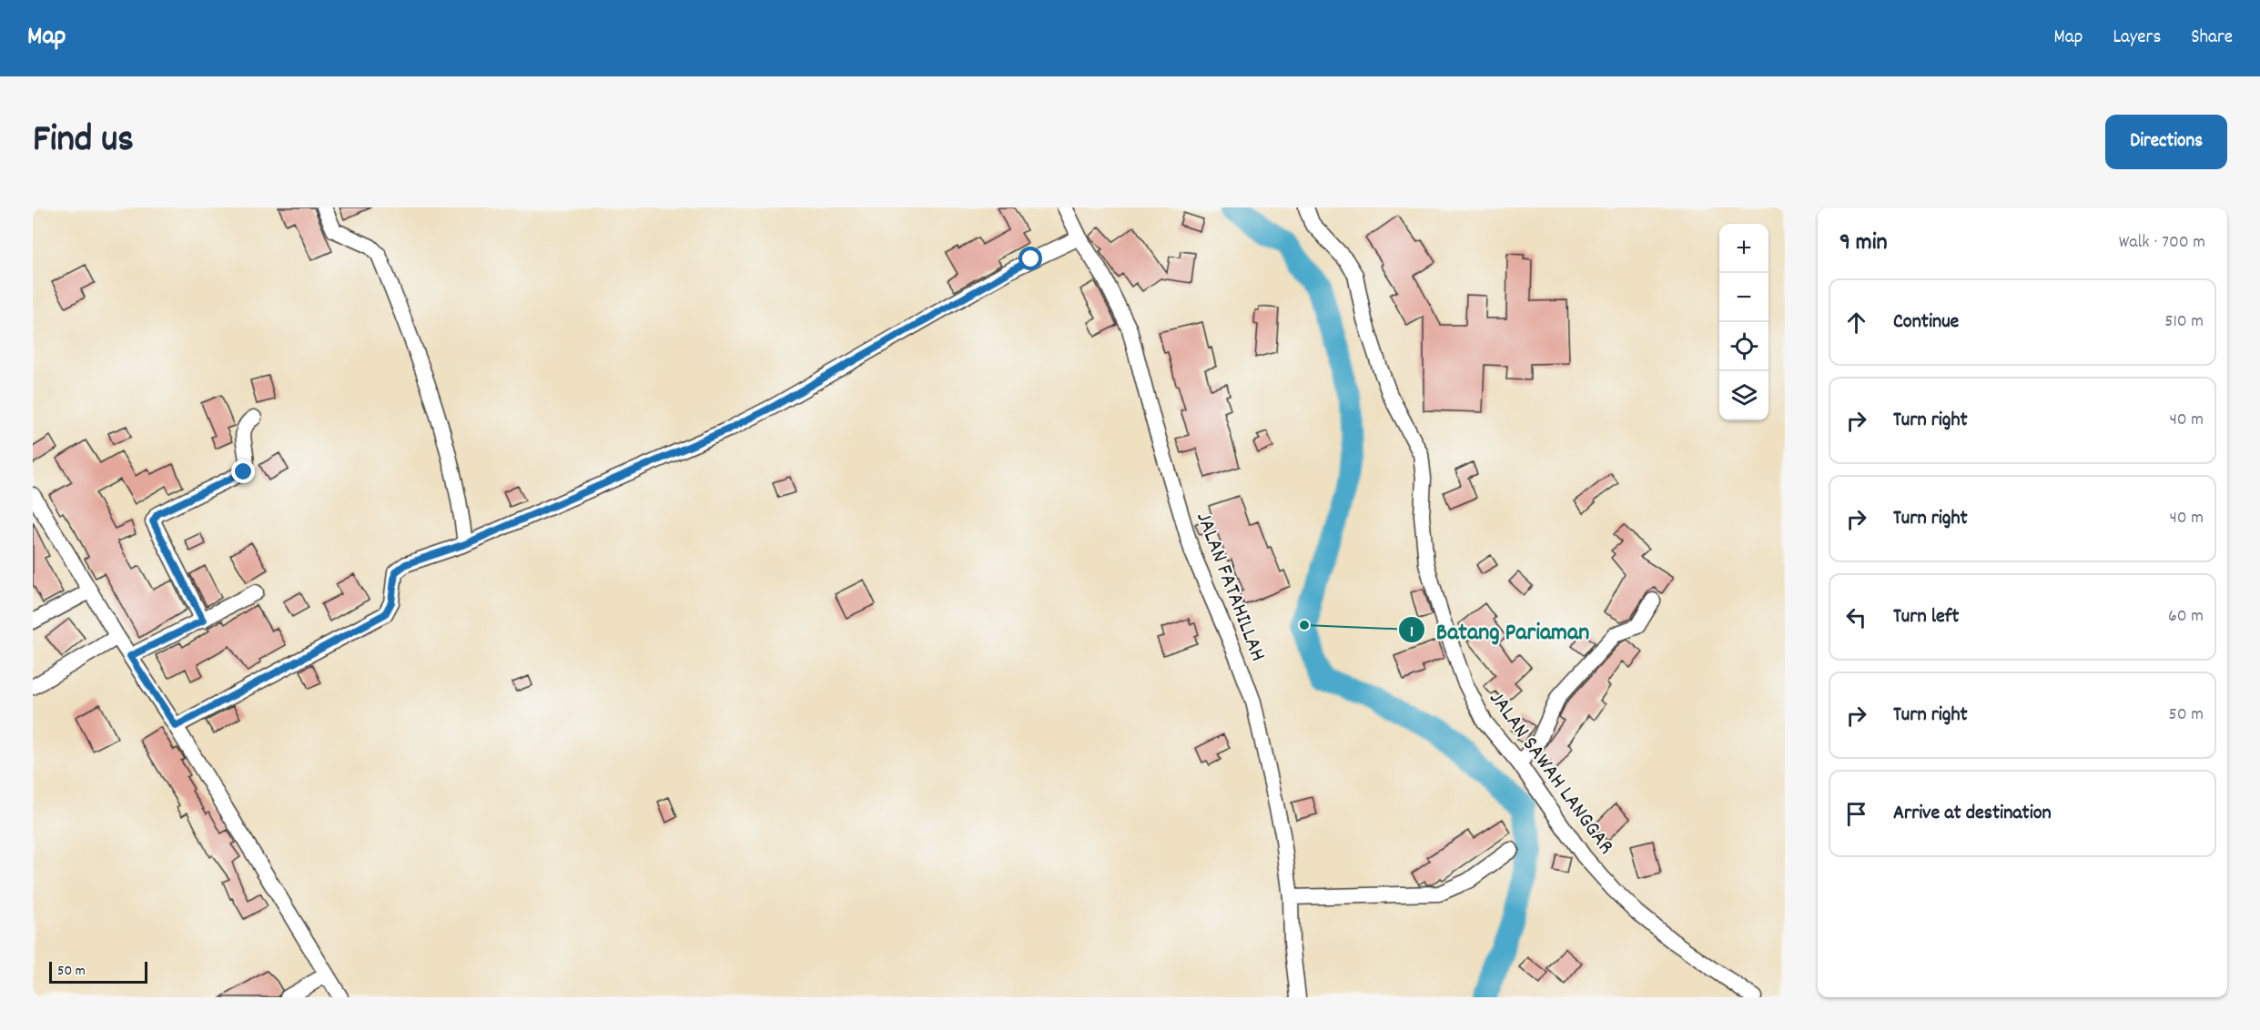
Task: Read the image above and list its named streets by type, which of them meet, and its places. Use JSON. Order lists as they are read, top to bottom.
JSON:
{
  "streets": {
    "street": ["JALAN FATAHILLAH", "JALAN SAWAH LANGGAR"]
  },
  "places": ["Batang Pariaman"],
  "scale_bar": "50 m",
  "page": {
    "header": "Map",
    "nav": ["Map", "Layers", "Share"],
    "title": "Find us",
    "buttons": "Directions",
    "heading": ["9 min", "Walk · 700 m"],
    "map_buttons": ["+", "−"],
    "list": [
      ["Continue", "510 m"],
      ["Turn right", "40 m"],
      ["Turn right", "40 m"],
      ["Turn left", "60 m"],
      ["Turn right", "50 m"],
      "Arrive at destination"
    ],
    "scale": "50 m"
  }
}
